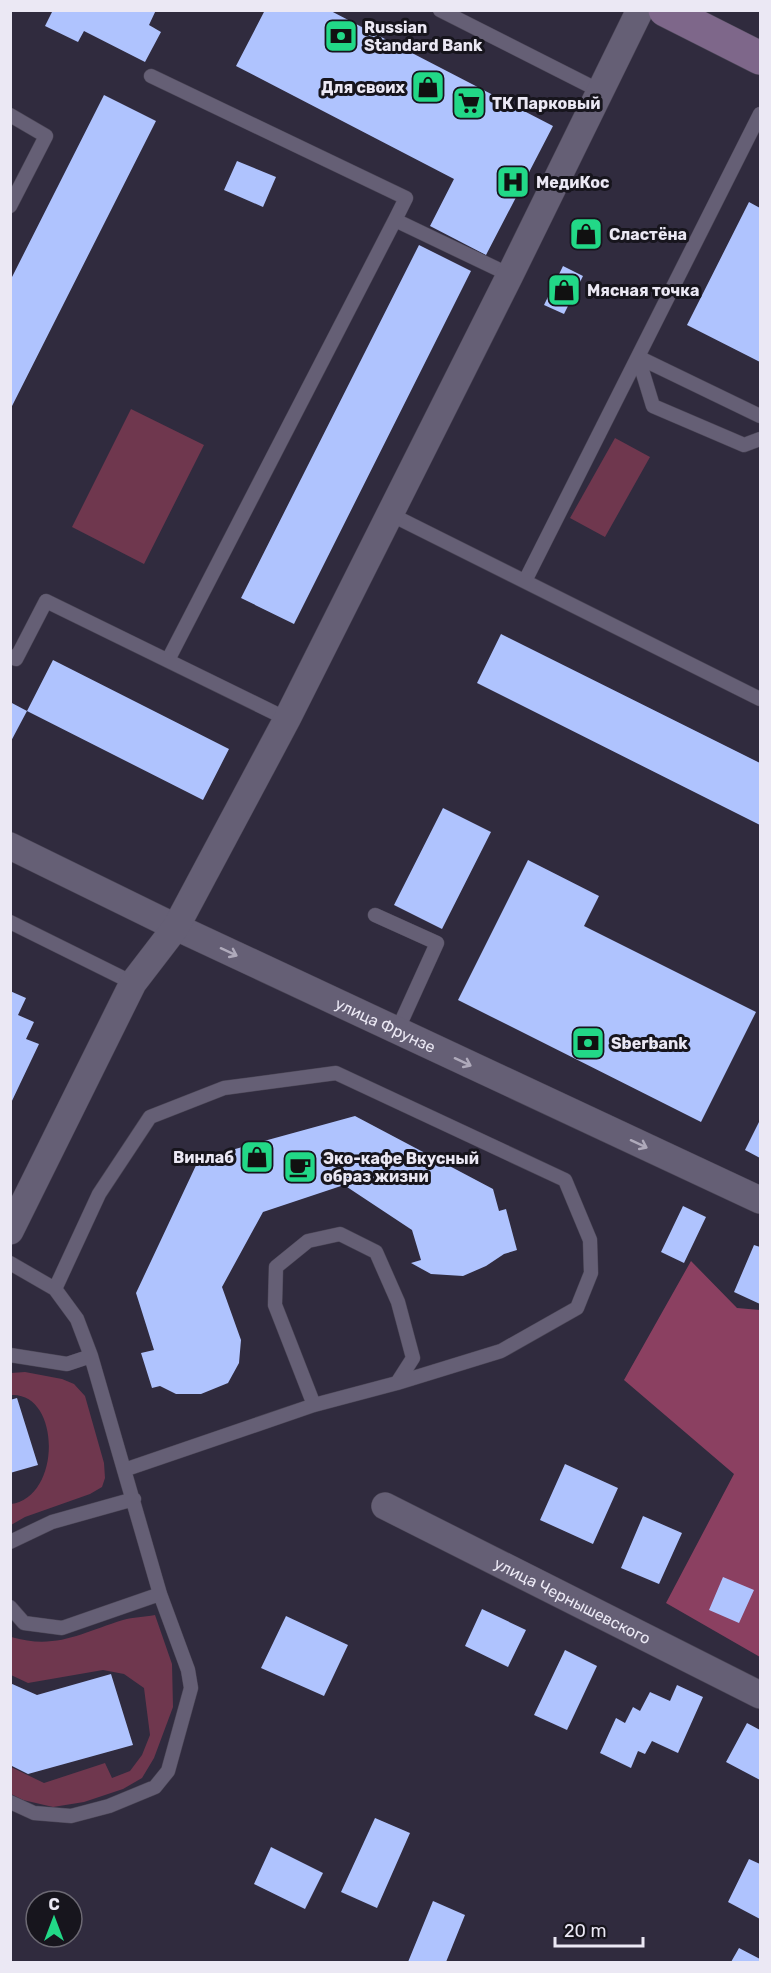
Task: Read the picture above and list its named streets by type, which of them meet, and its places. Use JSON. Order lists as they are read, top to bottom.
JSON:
{
  "streets": {
    "street": ["улица Фрунзе", "улица Чернышевского"]
  },
  "one_way": ["улица Фрунзе"],
  "places": {
    "bank": ["Russian Standard Bank", "Sberbank"],
    "shop": [
      "Для своих",
      "Сластёна",
      "Мясная точка",
      "Винлаб"
    ],
    "supermarket": ["ТК Парковый"],
    "hospital": ["МедиКос"],
    "cafe": ["Эко-кафе Вкусный образ жизни"]
  },
  "scale_bar": "20 m",
  "north": "top"
}
